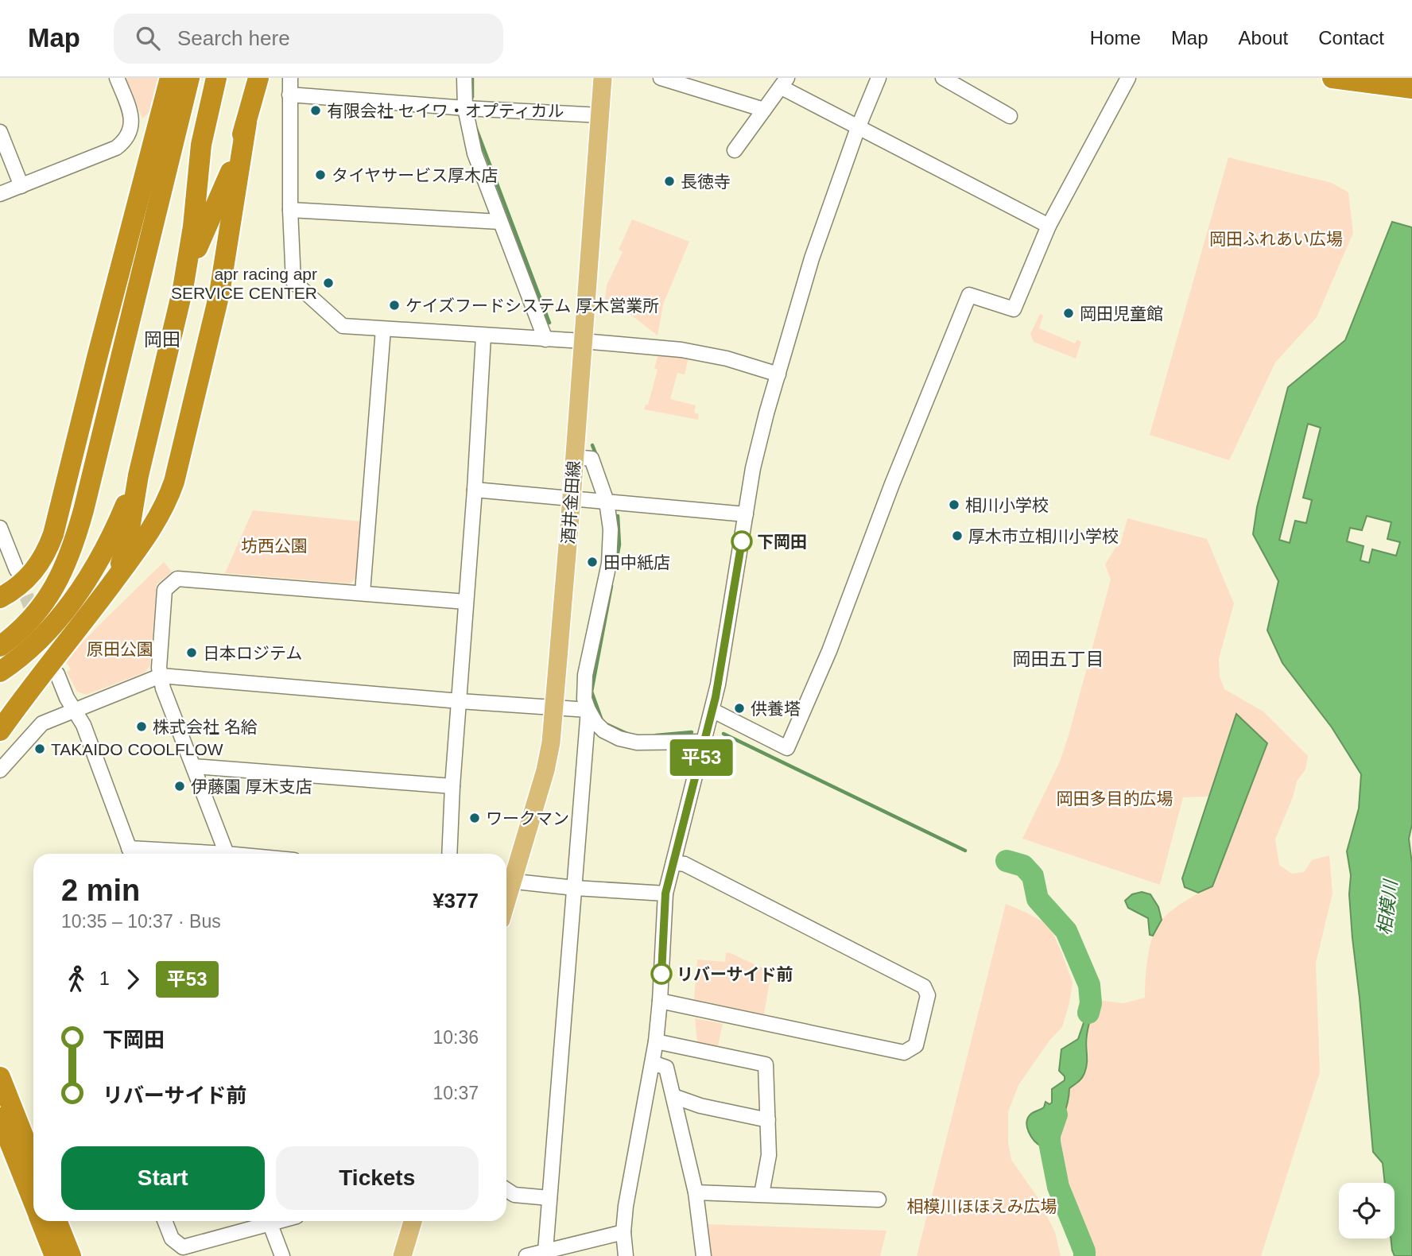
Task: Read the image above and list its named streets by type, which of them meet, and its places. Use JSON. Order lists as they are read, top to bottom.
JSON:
{
  "streets": {
    "main road": ["酒井金田線"]
  },
  "districts": ["岡田", "岡田五丁目"],
  "water": ["相模川"],
  "parks": [
    "岡田ふれあい広場",
    "坊西公園",
    "原田公園",
    "岡田多目的広場",
    "相模川ほほえみ広場"
  ],
  "places": [
    "有限会社 セイワ・オプティカル",
    "タイヤサービス厚木店",
    "長徳寺",
    "apr racing apr SERVICE CENTER",
    "ケイズフードシステム 厚木営業所",
    "岡田児童館",
    "相川小学校",
    "厚木市立相川小学校",
    "下岡田",
    "田中紙店",
    "日本ロジテム",
    "供養塔",
    "株式会社 名給",
    "TAKAIDO COOLFLOW",
    "伊藤園 厚木支店",
    "ワークマン",
    "リバーサイド前"
  ],
  "lines": ["bus line 平53"],
  "page": {
    "header": "Map",
    "search": "Search here",
    "nav": [
      "Home",
      "Map",
      "About",
      "Contact"
    ],
    "on_map": "平53",
    "heading": ["2 min", "10:35 – 10:37 · Bus", "¥377"],
    "legs": ["1", "平53"],
    "list": [
      {
        "name": "下岡田",
        "value": "10:36"
      },
      {
        "name": "リバーサイド前",
        "value": "10:37"
      }
    ],
    "buttons": ["Start", "Tickets"]
  }
}
